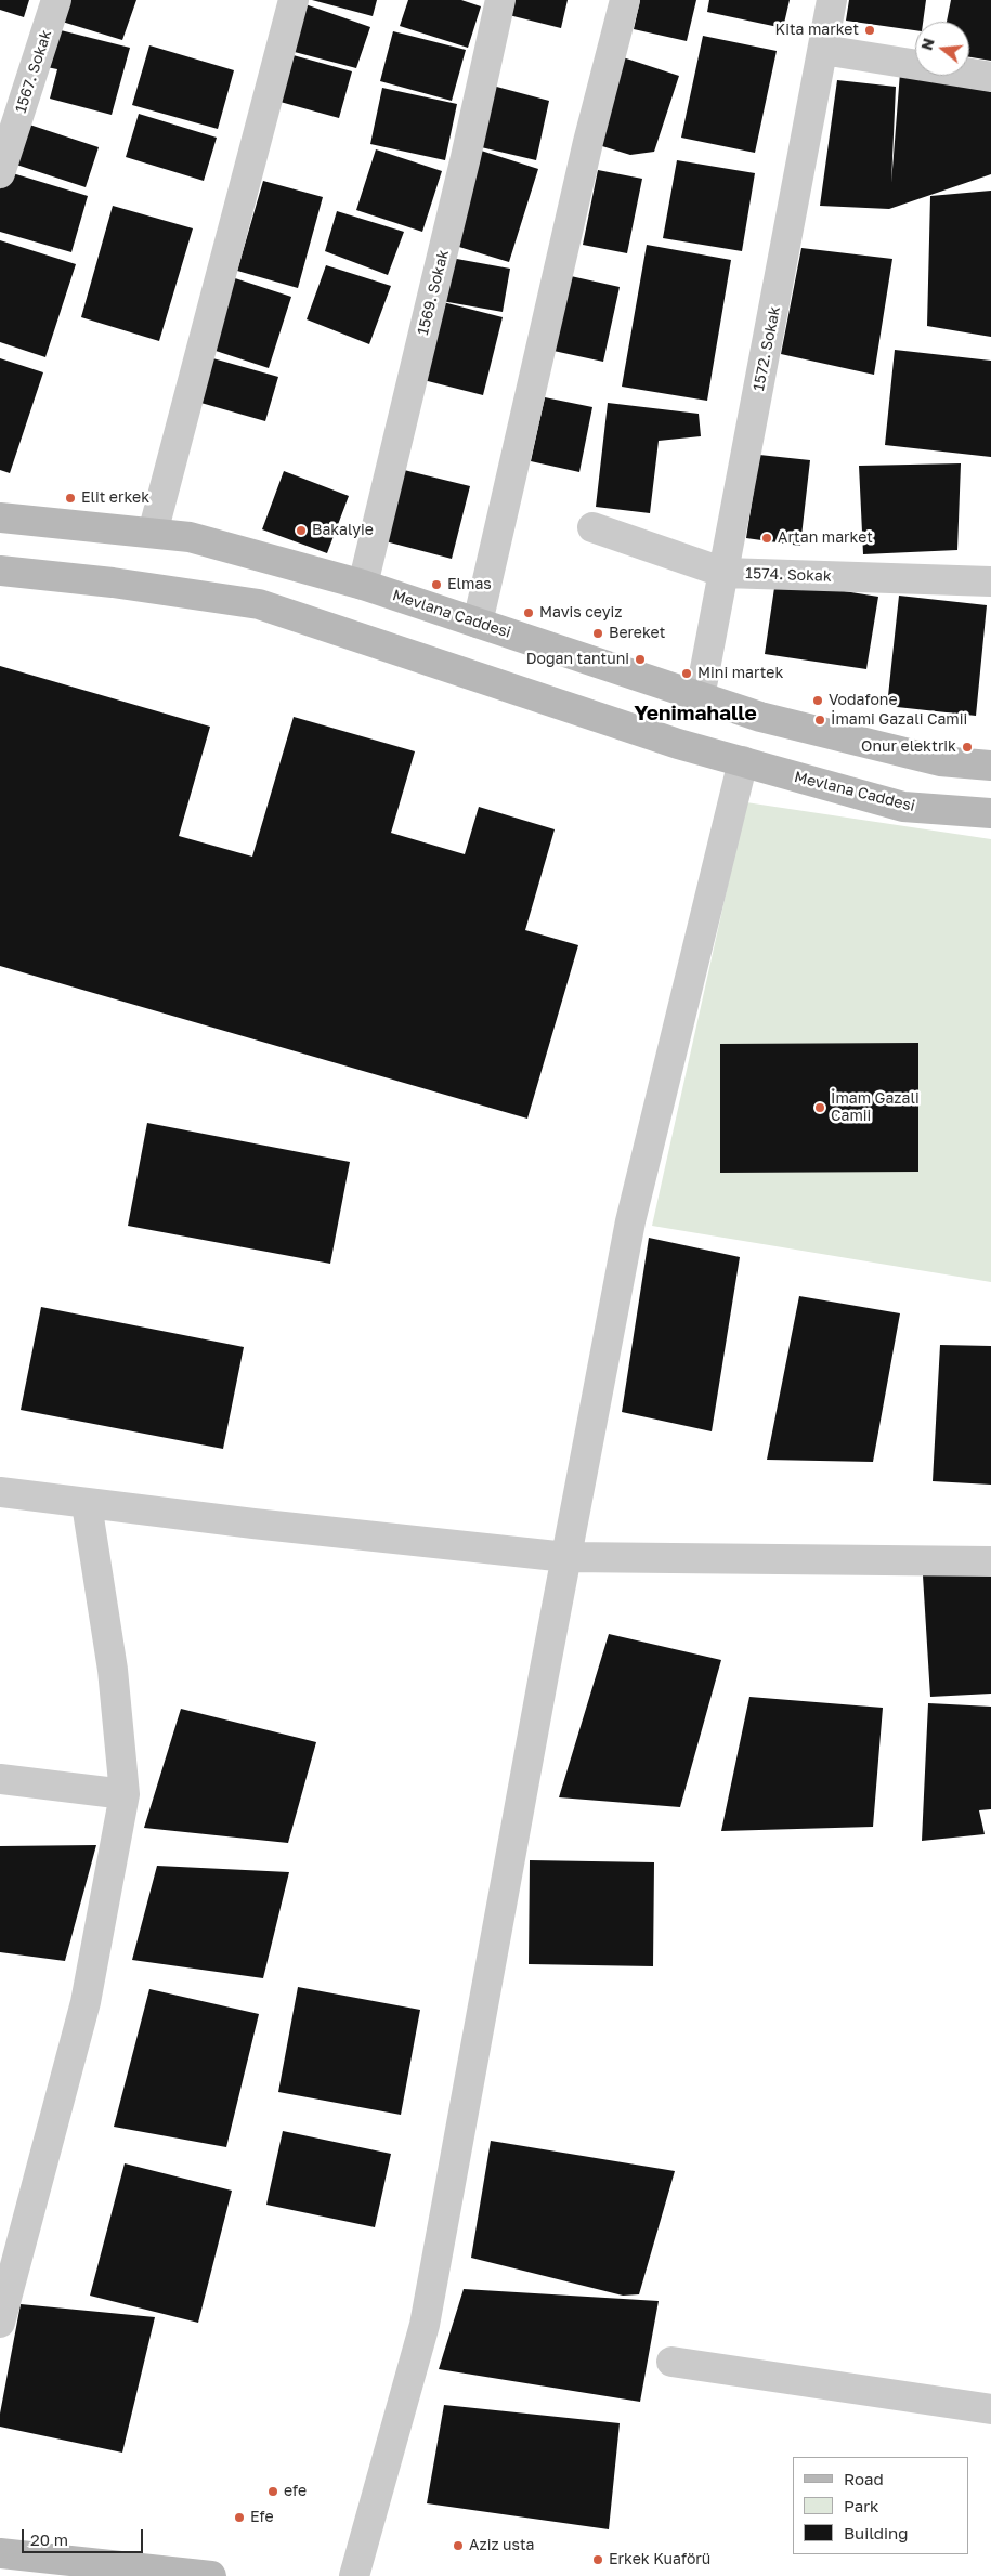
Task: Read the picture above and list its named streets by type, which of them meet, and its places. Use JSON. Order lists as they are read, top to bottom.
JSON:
{
  "streets": {
    "main road": ["Mevlana Caddesi"],
    "street": [
      "1567. Sokak",
      "1569. Sokak",
      "1572. Sokak",
      "1574. Sokak"
    ]
  },
  "crossings": [
    ["1569. Sokak", "Mevlana Caddesi"],
    ["1572. Sokak", "1574. Sokak"],
    ["1572. Sokak", "Mevlana Caddesi"]
  ],
  "districts": ["Yenimahalle"],
  "places": [
    "Kita market",
    "Elit erkek",
    "Bakalyie",
    "Artan market",
    "Elmas",
    "Mavis ceyiz",
    "Bereket",
    "Dogan tantuni",
    "Mini martek",
    "Vodafone",
    "İmami Gazali Camii",
    "Onur elektrik",
    "İmam Gazali Camii",
    "efe",
    "Efe",
    "Aziz usta",
    "Erkek Kuaförü"
  ],
  "legend": ["Road", "Park", "Building"],
  "scale_bar": "20 m",
  "north": "left"
}
